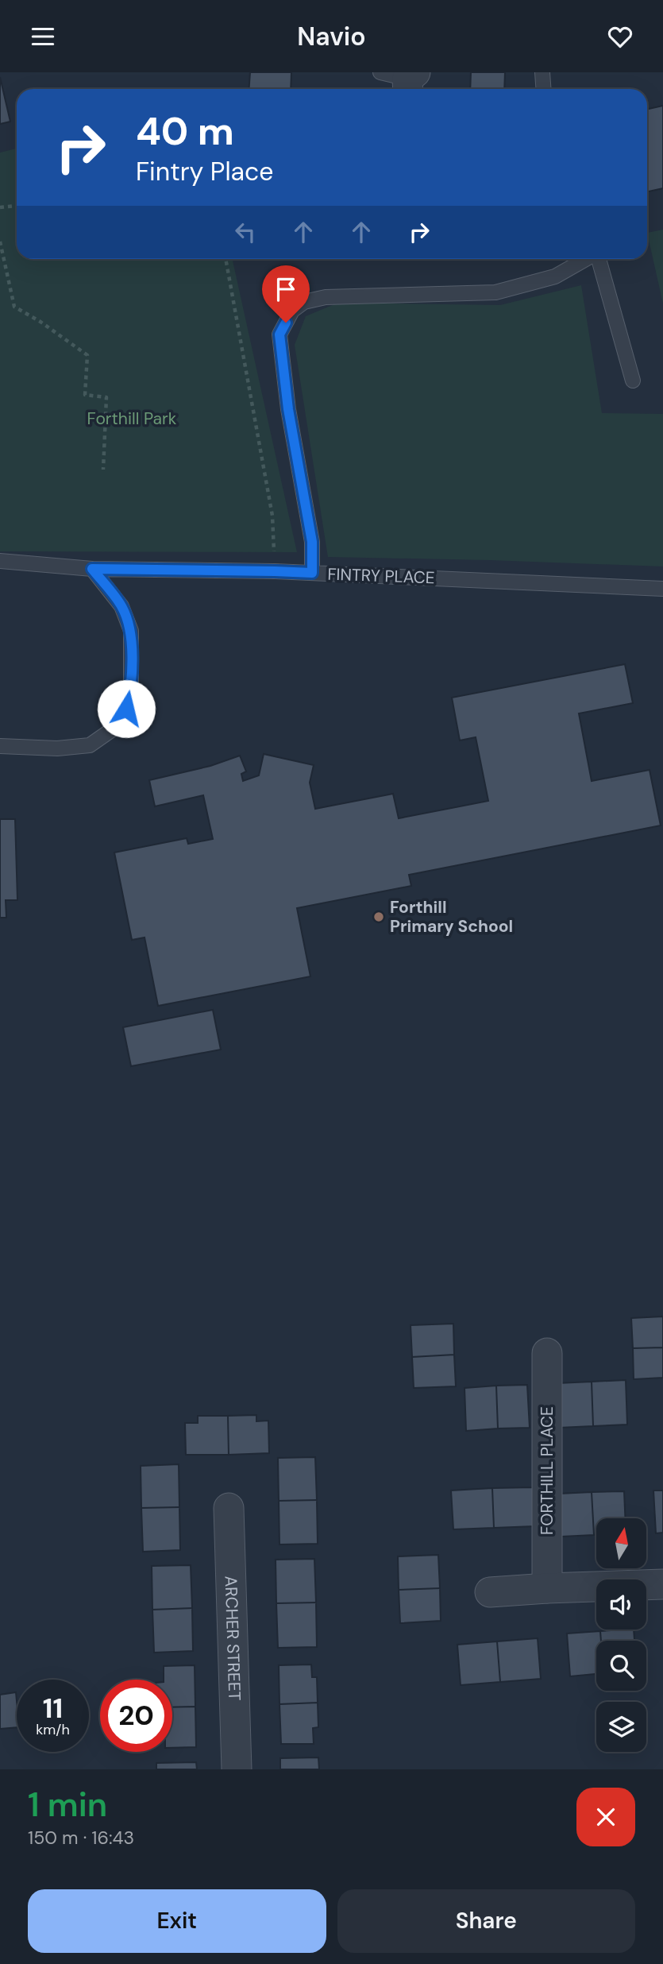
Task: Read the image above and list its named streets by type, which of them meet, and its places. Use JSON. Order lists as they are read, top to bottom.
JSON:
{
  "streets": {
    "street": ["FORTHILL PLACE", "ARCHER STREET"],
    "lane": ["FINTRY PLACE"]
  },
  "parks": ["Forthill Park"],
  "places": ["Forthill Primary School"],
  "north": "top",
  "page": {
    "header": "Navio",
    "turn": ["40 m", "Fintry Place"],
    "speed": "11 km/h",
    "limit": "20",
    "heading": ["1 min", "150 m · 16:43"],
    "buttons": ["Exit", "Share"]
  }
}
